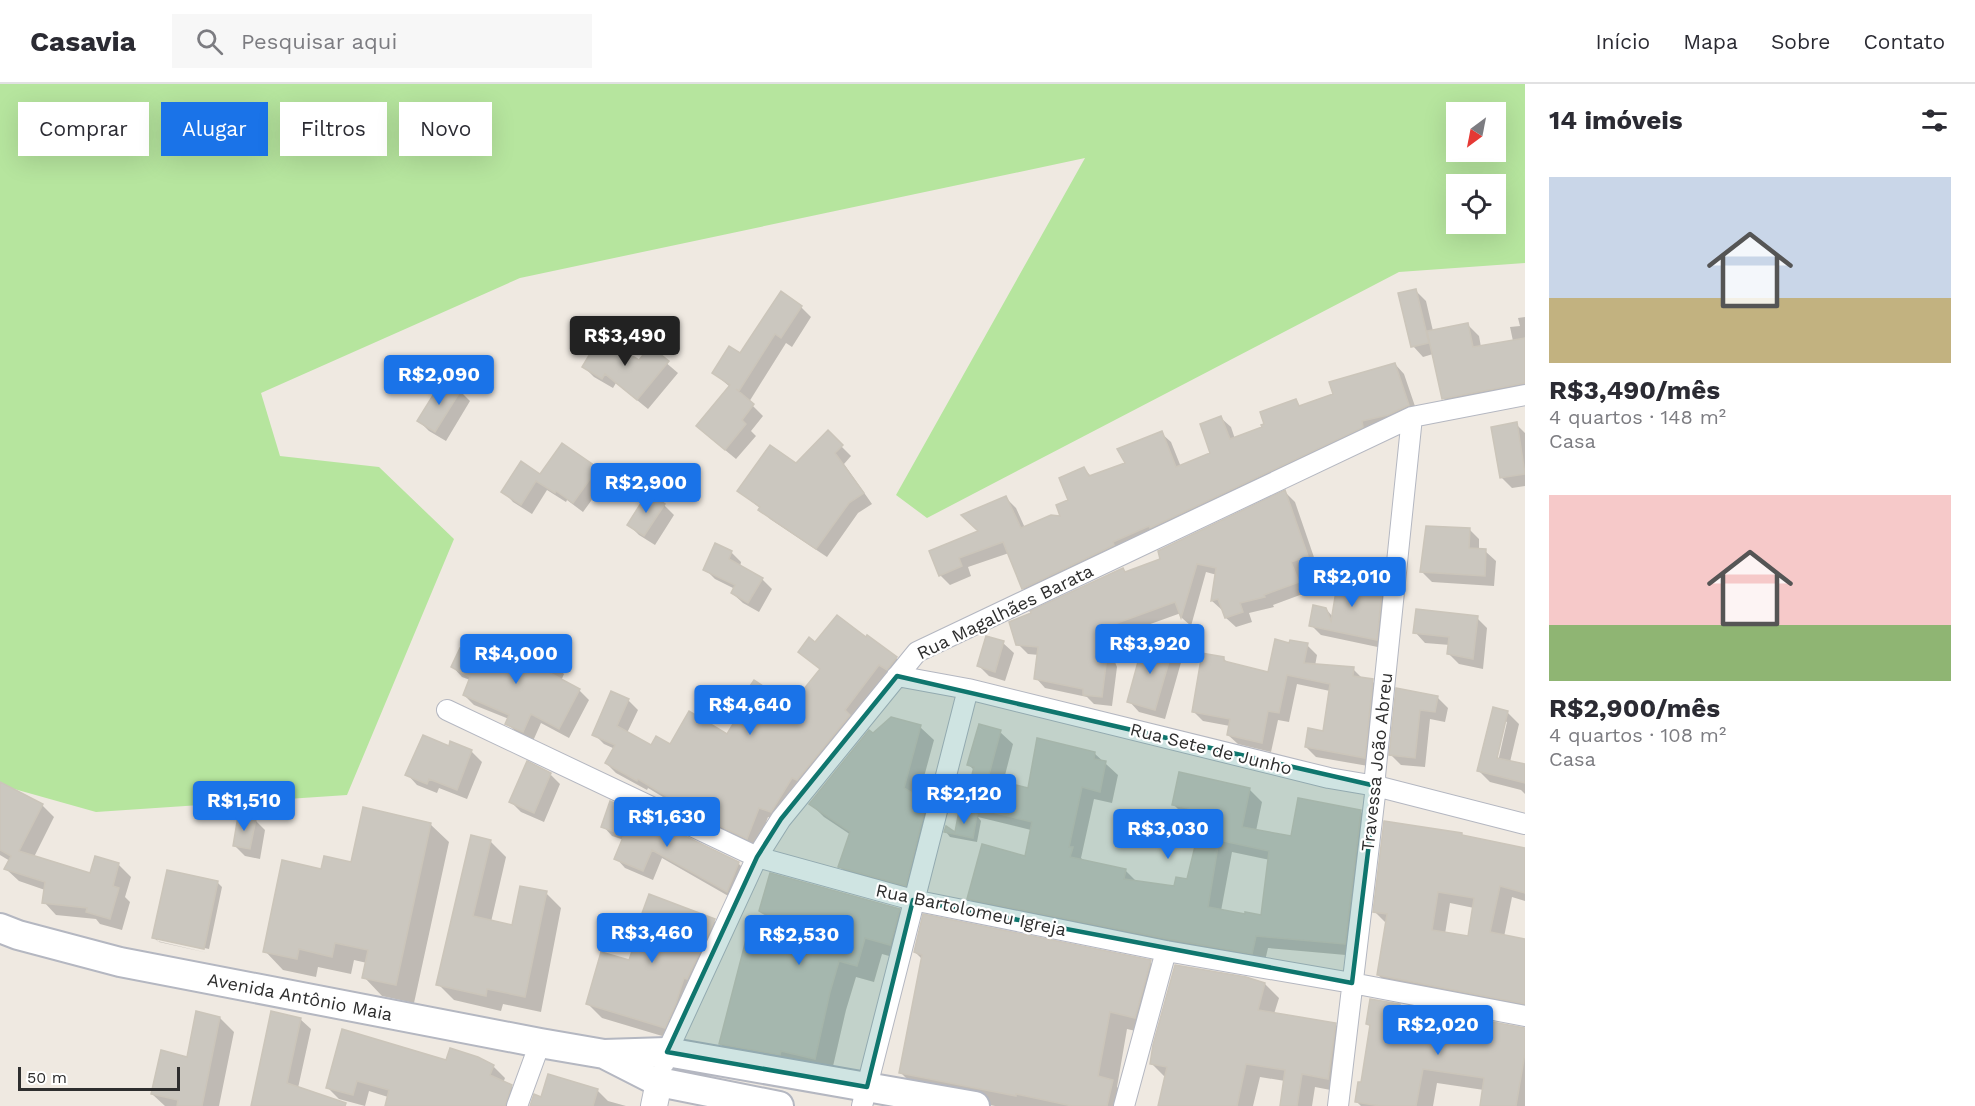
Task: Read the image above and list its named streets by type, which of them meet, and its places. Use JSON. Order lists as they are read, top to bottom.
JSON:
{
  "streets": {
    "main road": ["Avenida Antônio Maia"],
    "street": [
      "Rua Magalhães Barata",
      "Rua Sete de Junho",
      "Travessa João Abreu",
      "Rua Bartolomeu Igreja"
    ]
  },
  "crossings": [
    ["Rua Magalhães Barata", "Rua Sete de Junho"],
    ["Rua Magalhães Barata", "Travessa João Abreu"],
    ["Rua Magalhães Barata", "Rua Bartolomeu Igreja"],
    ["Rua Magalhães Barata", "Avenida Antônio Maia"],
    ["Rua Sete de Junho", "Travessa João Abreu"],
    ["Travessa João Abreu", "Rua Bartolomeu Igreja"]
  ],
  "scale_bar": "50 m",
  "north": "bottom left",
  "page": {
    "header": "Casavia",
    "search": "Pesquisar aqui",
    "nav": [
      "Início",
      "Mapa",
      "Sobre",
      "Contato"
    ],
    "heading": "14 imóveis",
    "chip": [
      "Comprar",
      "Alugar",
      "Filtros",
      "Novo"
    ],
    "list": [
      {
        "name": "R$3,490/mês",
        "note": "4 quartos · 148 m² · Casa"
      },
      {
        "name": "R$2,900/mês",
        "note": "4 quartos · 108 m² · Casa"
      }
    ],
    "price": [
      "R$3,490",
      "R$2,090",
      "R$2,900",
      "R$2,010",
      "R$3,920",
      "R$4,000",
      "R$4,640",
      "R$2,120",
      "R$1,510",
      "R$1,630",
      "R$3,030",
      "R$3,460",
      "R$2,530",
      "R$2,020"
    ],
    "scale": "50 m"
  }
}
